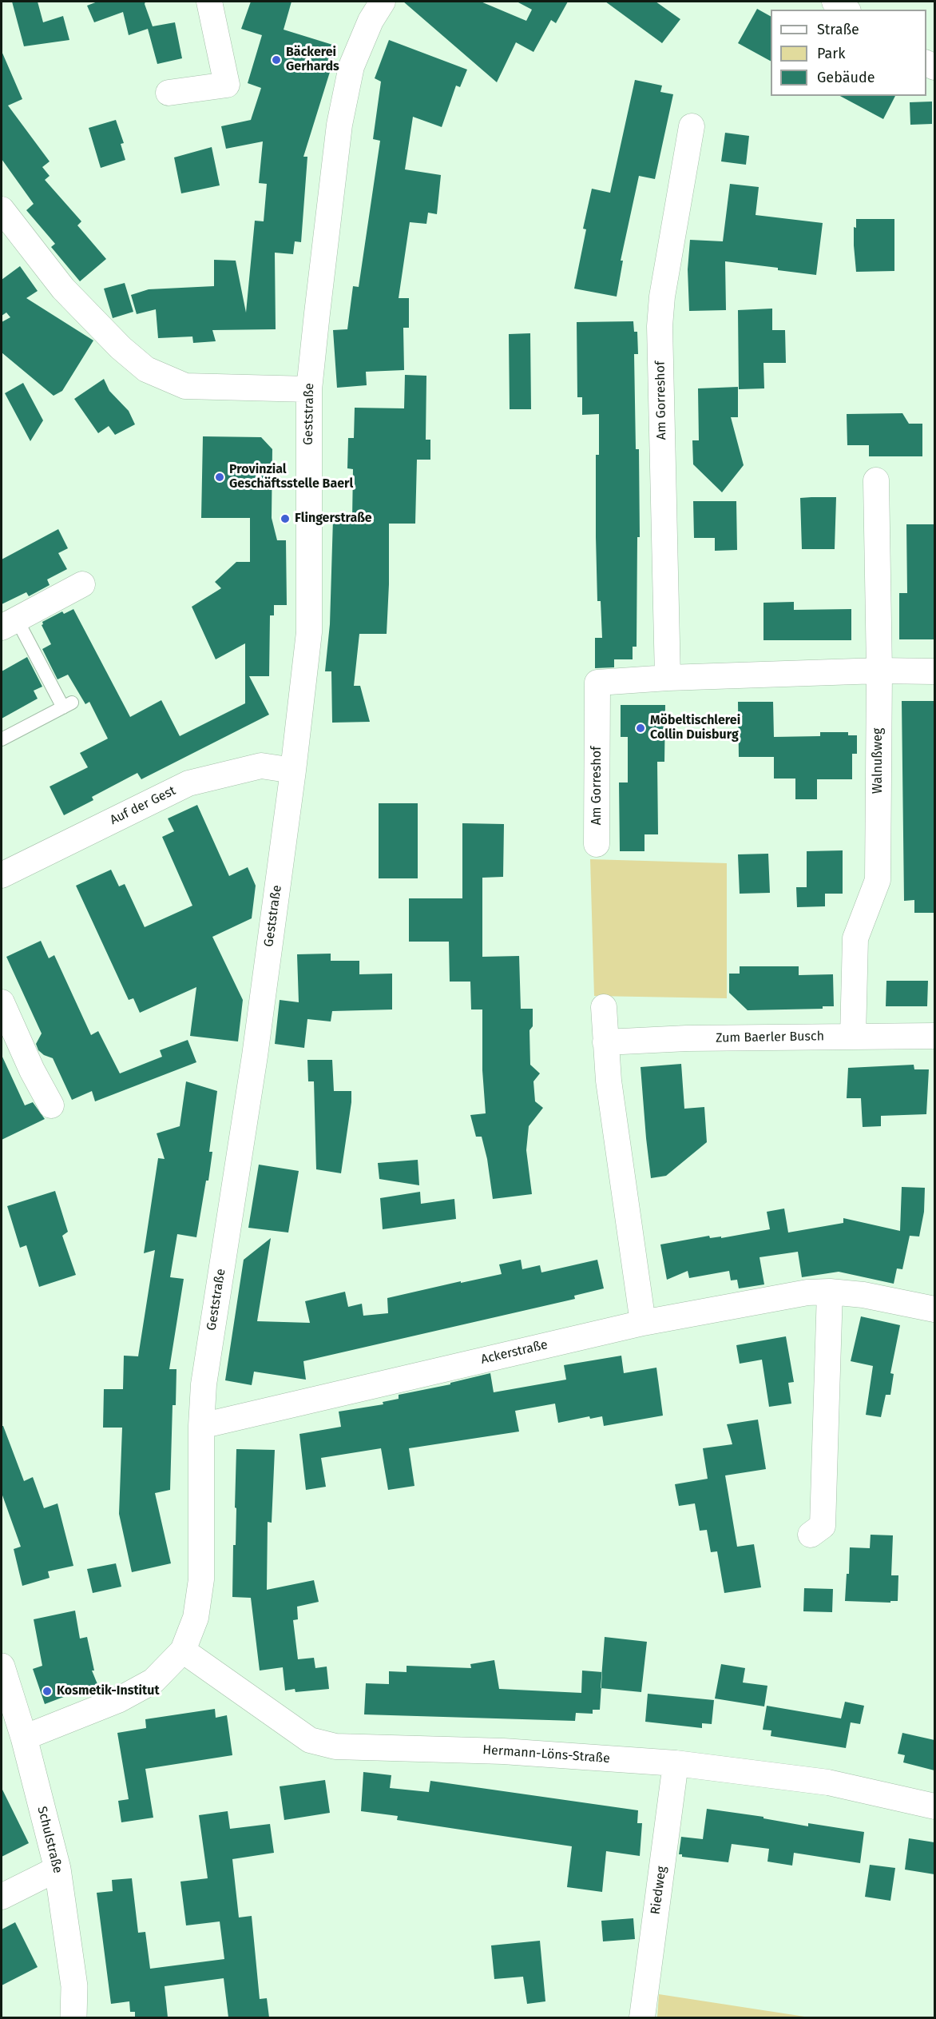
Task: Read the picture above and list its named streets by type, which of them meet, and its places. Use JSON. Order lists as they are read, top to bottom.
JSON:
{
  "streets": {
    "street": [
      "Am Gorreshof",
      "Geststraße",
      "Walnußweg",
      "Auf der Gest",
      "Zum Baerler Busch",
      "Ackerstraße",
      "Hermann-Löns-Straße",
      "Schulstraße",
      "Riedweg"
    ]
  },
  "crossings": [
    ["Am Gorreshof", "Walnußweg"],
    ["Geststraße", "Auf der Gest"],
    ["Geststraße", "Ackerstraße"],
    ["Geststraße", "Hermann-Löns-Straße"],
    ["Geststraße", "Schulstraße"],
    ["Walnußweg", "Zum Baerler Busch"],
    ["Hermann-Löns-Straße", "Riedweg"]
  ],
  "places": [
    "Bäckerei Gerhards",
    "Provinzial Geschäftsstelle Baerl",
    "Flingerstraße",
    "Möbeltischlerei Collin Duisburg",
    "Kosmetik-Institut"
  ],
  "legend": ["Straße", "Park", "Gebäude"]
}
